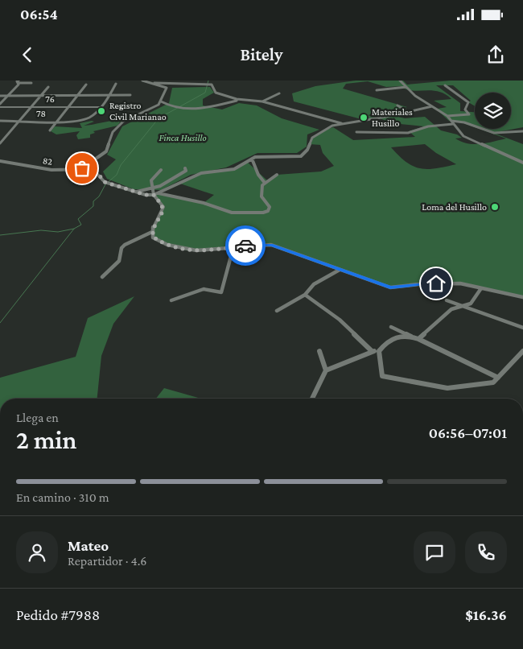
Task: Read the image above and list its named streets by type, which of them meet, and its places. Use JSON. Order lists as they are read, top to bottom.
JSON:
{
  "streets": {
    "street": ["76", "78", "82"]
  },
  "crossings": [
    ["76", "78"]
  ],
  "parks": ["Finca Husillo"],
  "places": ["Registro Civil Marianao", "Materiales Husillo", "Loma del Husillo"],
  "page": {
    "status": "06:54",
    "header": "Bitely",
    "heading": ["2 min", "Llega en", "06:56–07:01"],
    "panel": [
      "Mateo",
      "Repartidor · 4.6",
      "Pedido #7988",
      "$16.36"
    ],
    "bar": "En camino · 310 m"
  }
}
